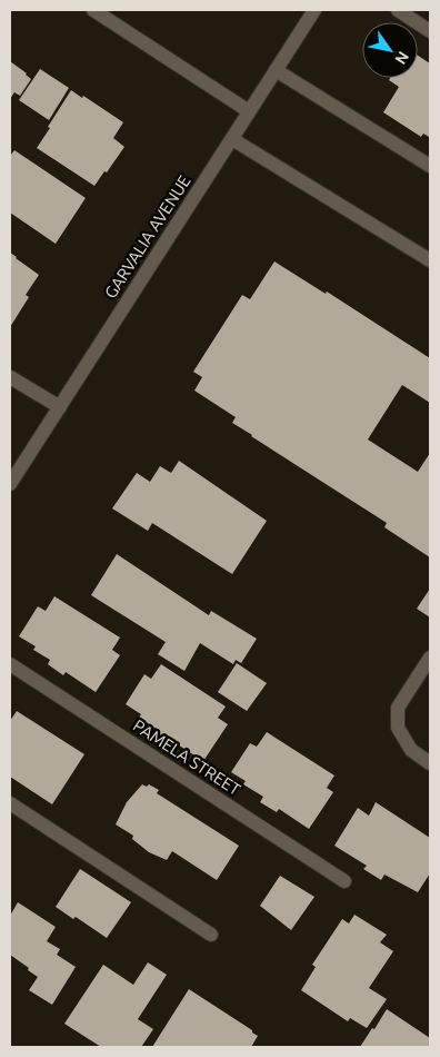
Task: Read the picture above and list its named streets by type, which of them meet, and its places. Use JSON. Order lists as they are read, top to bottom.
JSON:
{
  "streets": {
    "street": ["GARVALIA AVENUE", "PAMELA STREET"]
  },
  "north": "bottom right"
}
